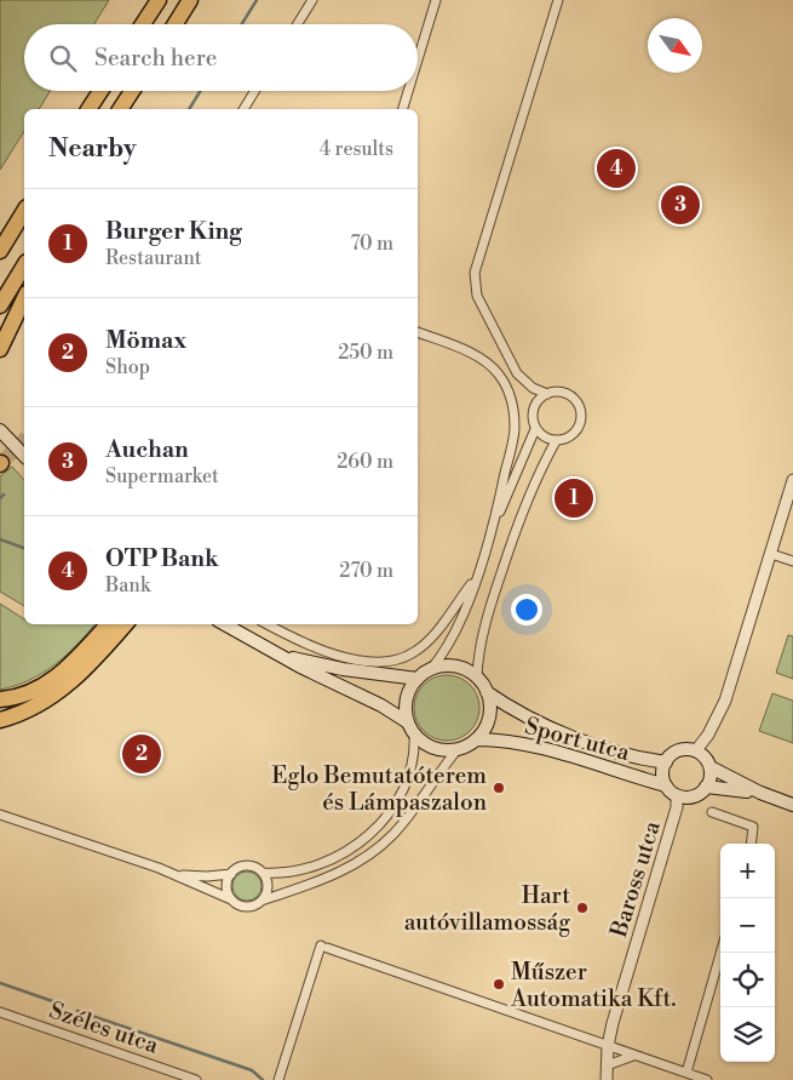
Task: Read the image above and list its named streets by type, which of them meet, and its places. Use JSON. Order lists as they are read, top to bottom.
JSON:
{
  "streets": {
    "main road": ["Sport utca"],
    "street": ["Baross utca", "Széles utca"]
  },
  "crossings": [
    ["Sport utca", "Baross utca"]
  ],
  "places": ["Eglo Bemutatóterem és Lámpaszalon", "Hart autóvillamosság", "Műszer Automatika Kft."],
  "north": "bottom right",
  "page": {
    "search": "Search here",
    "heading": ["Nearby", "4 results"],
    "pins": [
      "4",
      "3",
      "1",
      "2"
    ],
    "list": [
      {
        "mark": "1",
        "name": "Burger King",
        "note": "Restaurant",
        "value": "70 m"
      },
      {
        "mark": "2",
        "name": "Mömax",
        "note": "Shop",
        "value": "250 m"
      },
      {
        "mark": "3",
        "name": "Auchan",
        "note": "Supermarket",
        "value": "260 m"
      },
      {
        "mark": "4",
        "name": "OTP Bank",
        "note": "Bank",
        "value": "270 m"
      }
    ],
    "map_buttons": ["+", "−"]
  }
}
